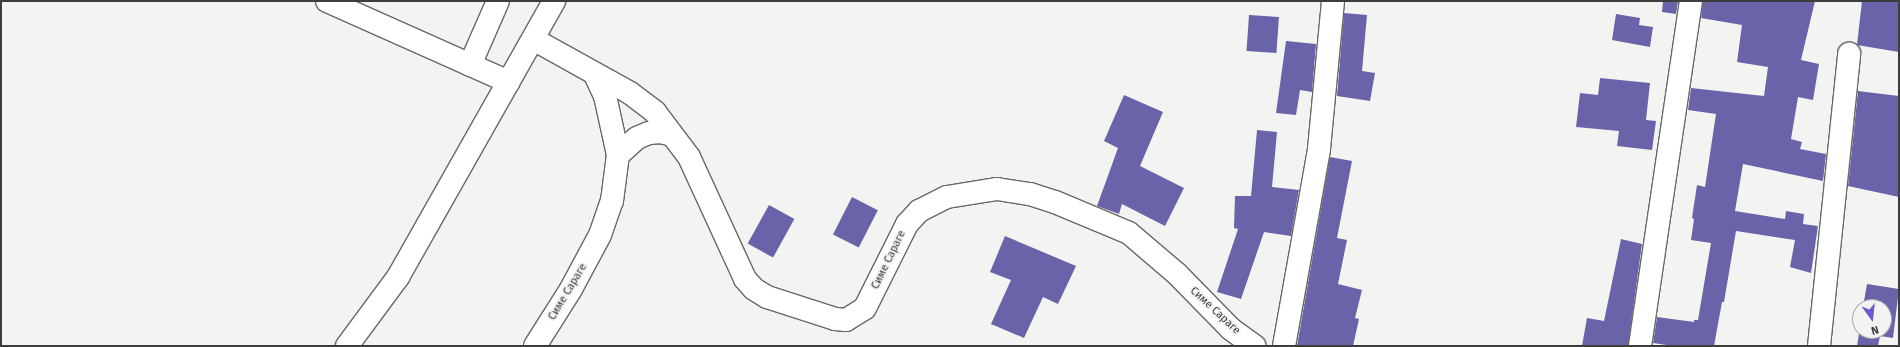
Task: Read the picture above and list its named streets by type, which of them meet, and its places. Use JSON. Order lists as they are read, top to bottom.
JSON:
{
  "streets": {
    "street": ["Симе Сараге"]
  },
  "north": "bottom"
}
